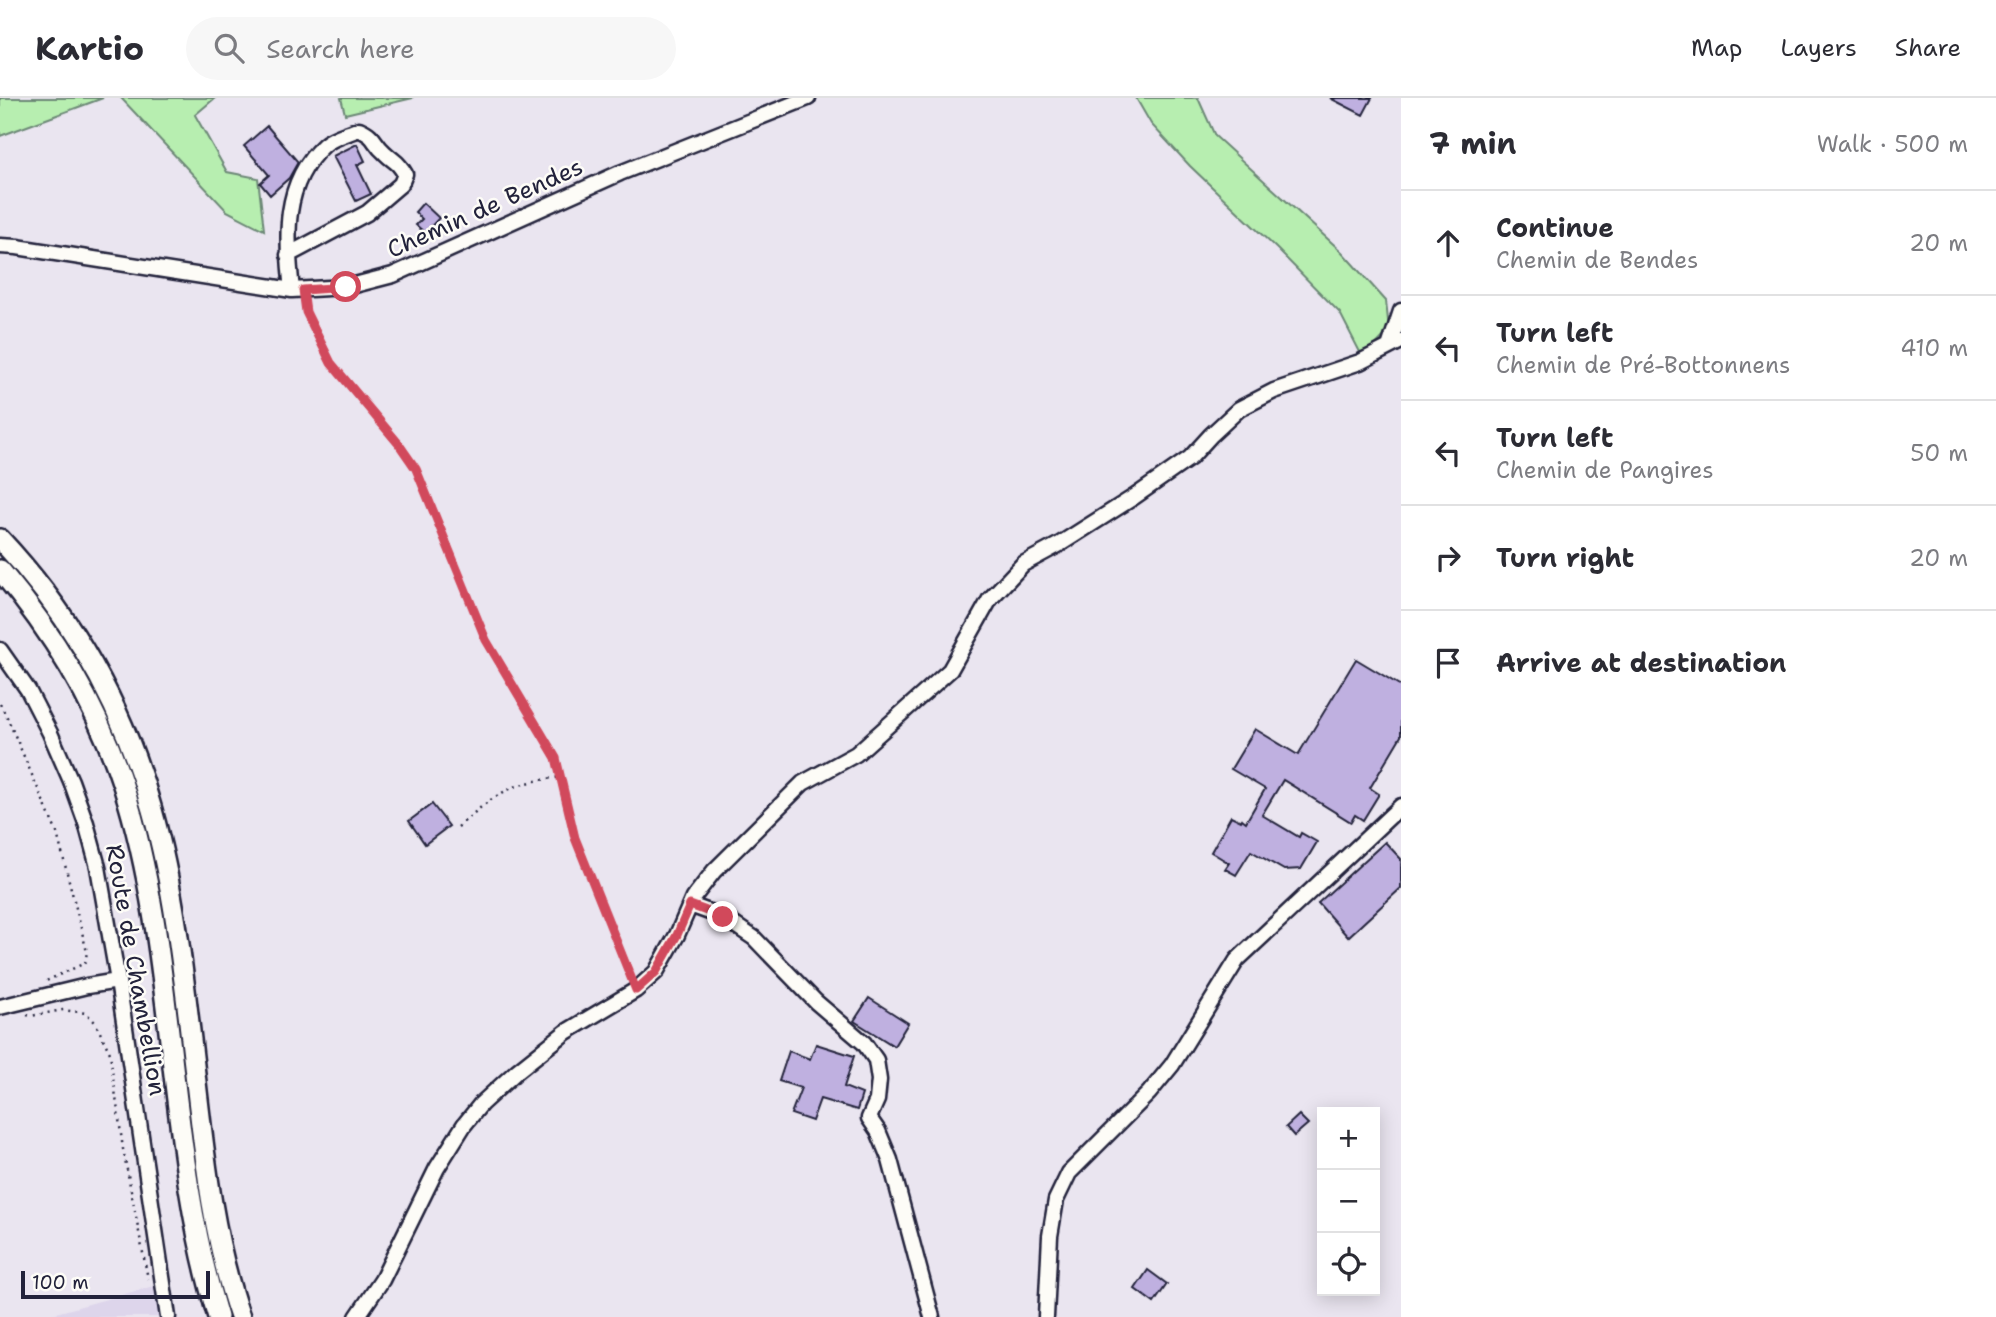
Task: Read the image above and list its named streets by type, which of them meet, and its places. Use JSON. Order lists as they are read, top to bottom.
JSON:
{
  "streets": {
    "street": ["Chemin de Bendes", "Route de Chambellion"]
  },
  "scale_bar": "100 m",
  "page": {
    "header": "Kartio",
    "search": "Search here",
    "nav": ["Map", "Layers", "Share"],
    "heading": ["7 min", "Walk · 500 m"],
    "list": [
      ["Continue", "Chemin de Bendes", "20 m"],
      ["Turn left", "Chemin de Pré-Bottonnens", "410 m"],
      ["Turn left", "Chemin de Pangires", "50 m"],
      ["Turn right", "20 m"],
      "Arrive at destination"
    ],
    "map_buttons": ["+", "−"],
    "scale": "100 m"
  }
}
